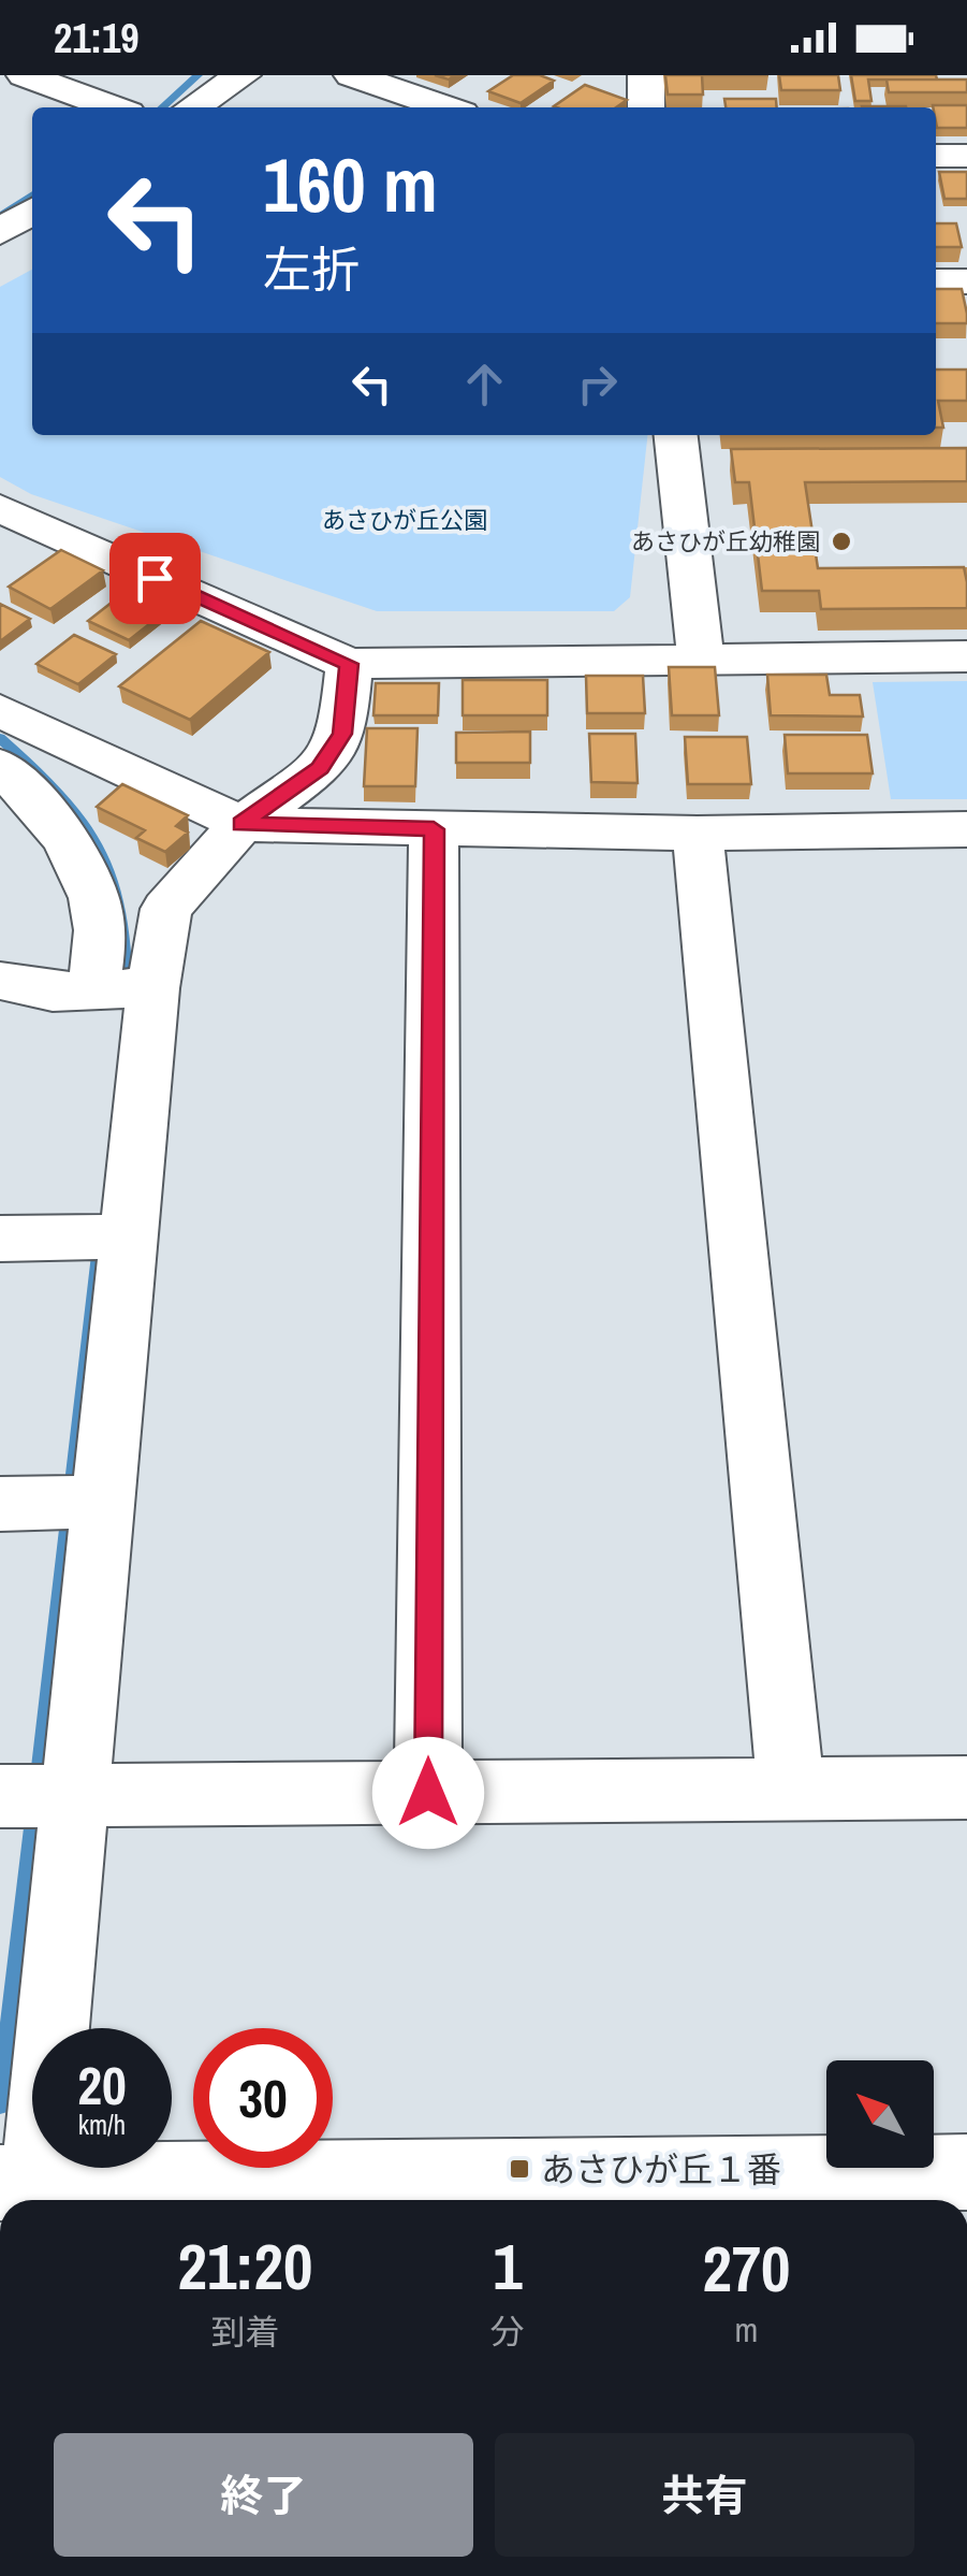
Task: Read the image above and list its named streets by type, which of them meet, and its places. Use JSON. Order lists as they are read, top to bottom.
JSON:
{
  "parks": ["あさひが丘公園"],
  "places": {
    "other": ["あさひが丘幼稚園"],
    "transit": ["あさひが丘１番"]
  },
  "north": "top left",
  "page": {
    "status": "21:19",
    "turn": ["160 m", "左折"],
    "speed": "20 km/h",
    "limit": "30",
    "eta": [
      "21:20",
      "到着",
      "1",
      "分",
      "270",
      "m"
    ],
    "buttons": ["終了", "共有"]
  }
}
